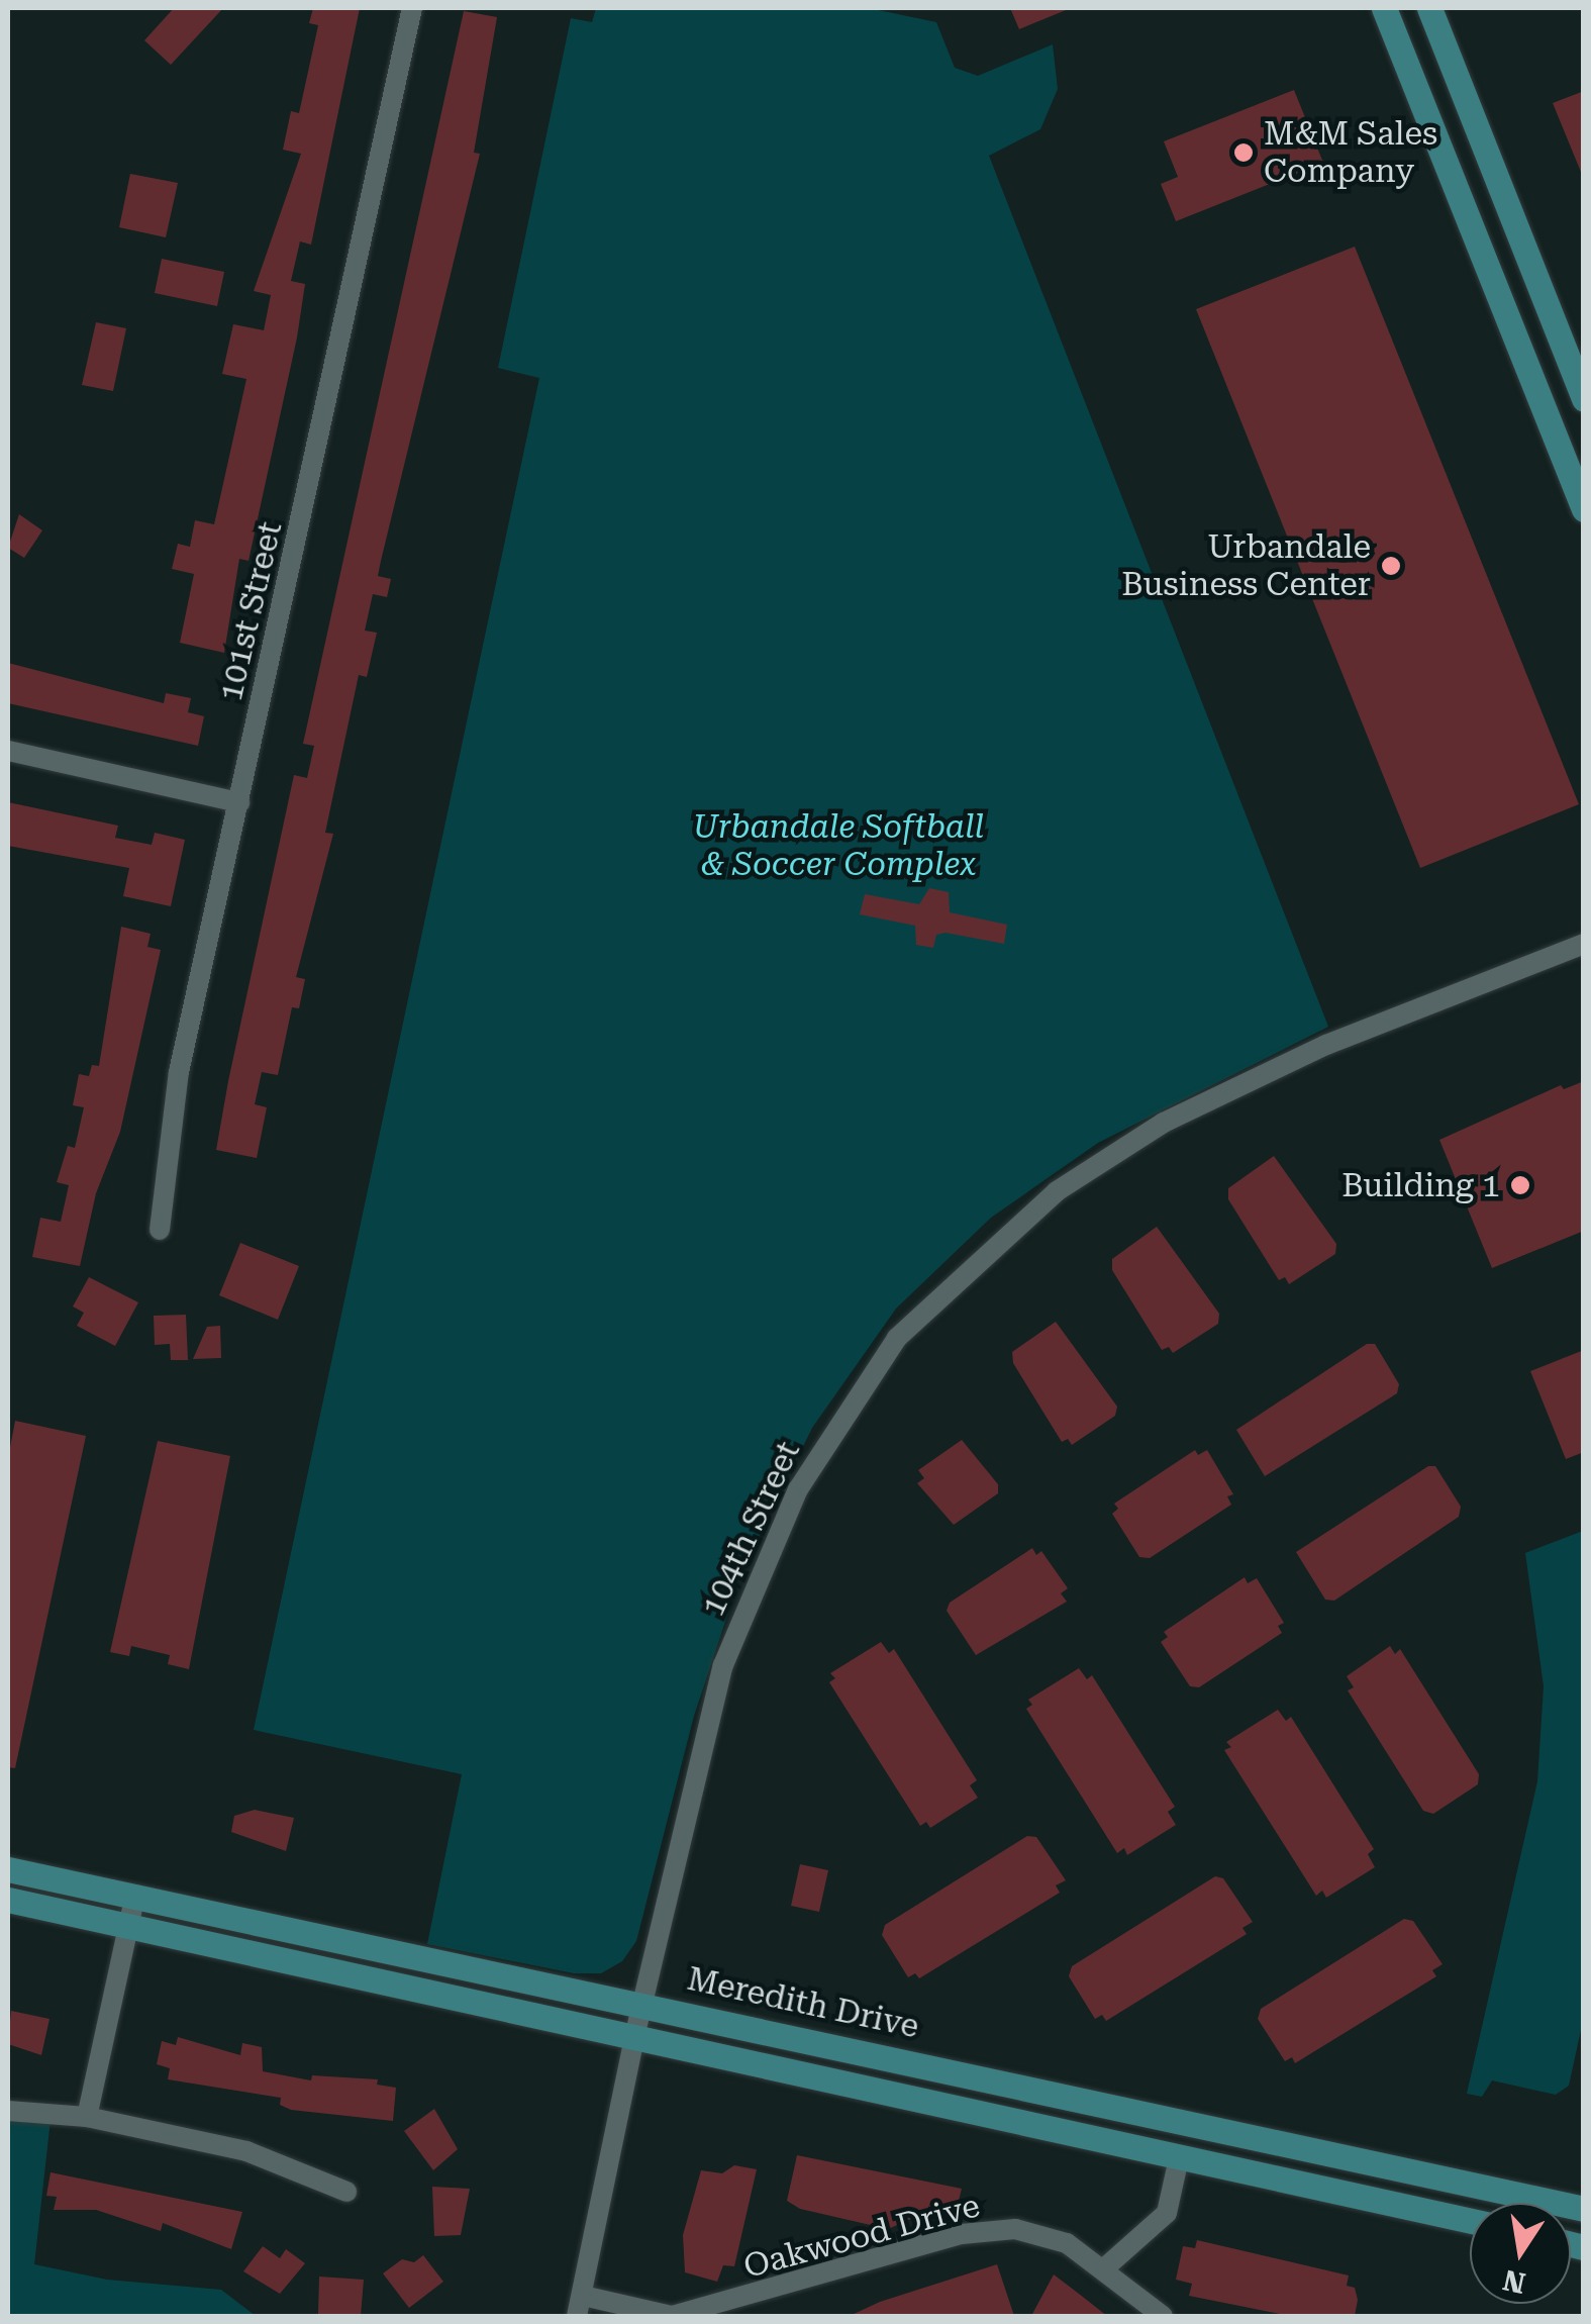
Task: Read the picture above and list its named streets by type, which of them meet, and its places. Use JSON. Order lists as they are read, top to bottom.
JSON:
{
  "streets": {
    "main road": ["Meredith Drive"],
    "street": ["101st Street", "104th Street", "Oakwood Drive"]
  },
  "crossings": [
    ["104th Street", "Meredith Drive"],
    ["104th Street", "Oakwood Drive"]
  ],
  "parks": ["Urbandale Softball & Soccer Complex"],
  "places": ["M&M Sales Company", "Urbandale Business Center", "Building 1"],
  "north": "bottom"
}
